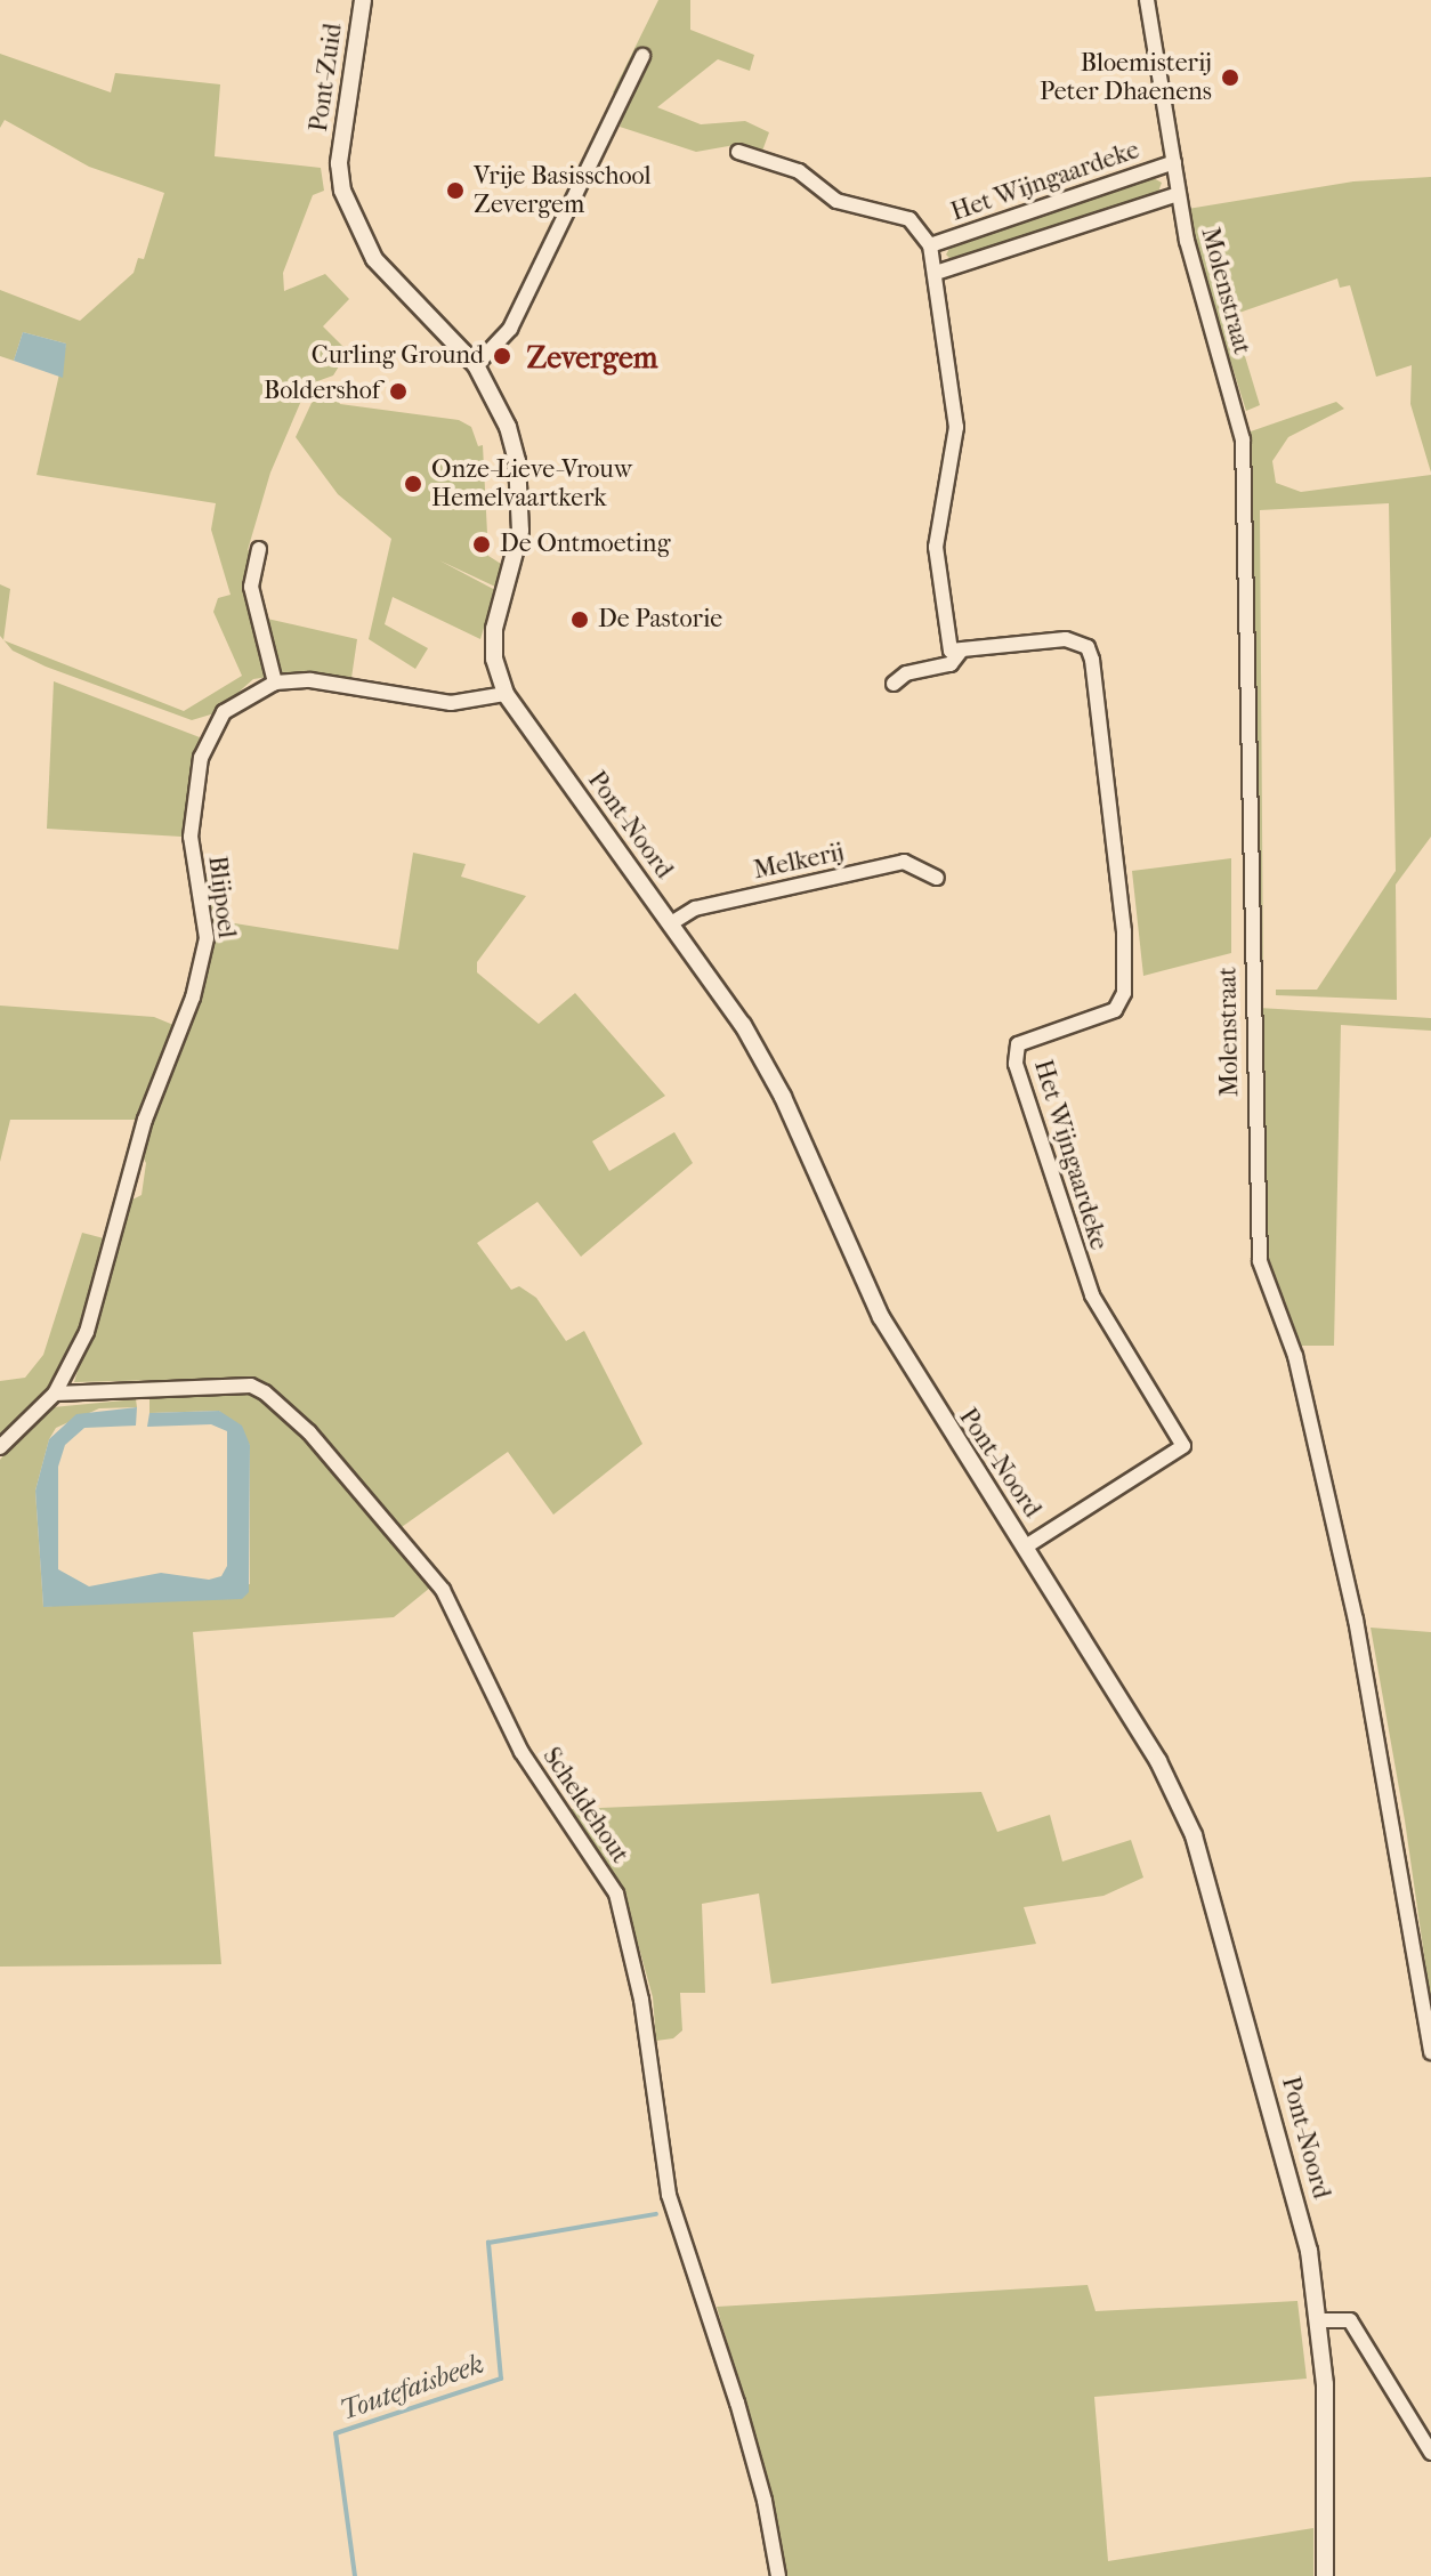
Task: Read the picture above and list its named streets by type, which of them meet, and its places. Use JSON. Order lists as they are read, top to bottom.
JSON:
{
  "streets": {
    "street": [
      "Pont-Zuid",
      "Het Wijngaardeke",
      "Molenstraat",
      "Pont-Noord",
      "Melkerij",
      "Blijpoel",
      "Scheldehout"
    ]
  },
  "crossings": [
    ["Pont-Zuid", "Pont-Noord"],
    ["Pont-Zuid", "Blijpoel"],
    ["Het Wijngaardeke", "Molenstraat"],
    ["Het Wijngaardeke", "Pont-Noord"],
    ["Pont-Noord", "Melkerij"],
    ["Pont-Noord", "Blijpoel"],
    ["Blijpoel", "Scheldehout"]
  ],
  "districts": ["Zevergem"],
  "water": ["Toutefaisbeek"],
  "places": [
    "Bloemisterij Peter Dhaenens",
    "Vrije Basisschool Zevergem",
    "Curling Ground",
    "Boldershof",
    "Onze-Lieve-Vrouw Hemelvaartkerk",
    "De Ontmoeting",
    "De Pastorie"
  ]
}
